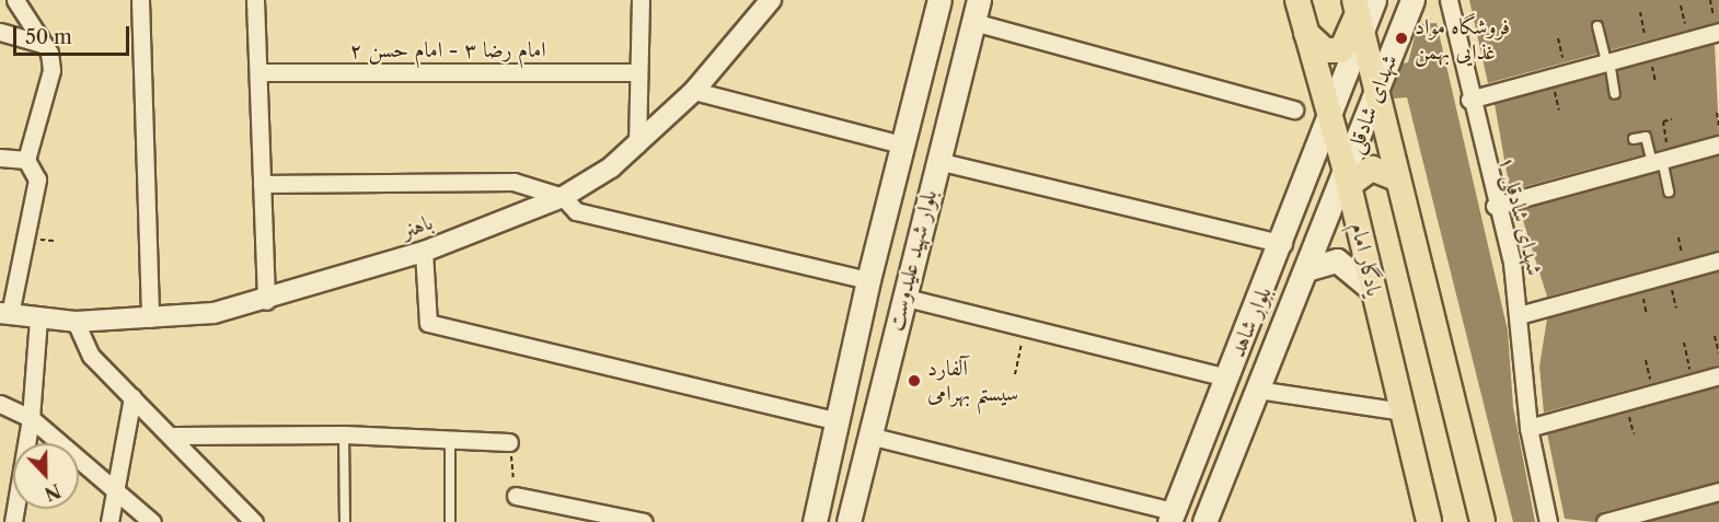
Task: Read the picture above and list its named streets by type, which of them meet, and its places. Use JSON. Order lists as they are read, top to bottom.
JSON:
{
  "streets": {
    "main road": [
      "شهدای شادقلی",
      "یادگار امام",
      "بلوار شهید علیدوست",
      "بلوار شاهد"
    ],
    "street": ["امام رضا ۳ - امام حسن ۲", "شهدای شادقلی ۱", "باهنر"]
  },
  "crossings": [
    ["شهدای شادقلی", "یادگار امام"],
    ["شهدای شادقلی", "بلوار شاهد"],
    ["یادگار امام", "بلوار شاهد"]
  ],
  "places": ["فروشگاه مواد غذایی بهمن", "آلفارد سیستم بهرامی"],
  "scale_bar": "50 m",
  "north": "bottom"
}
